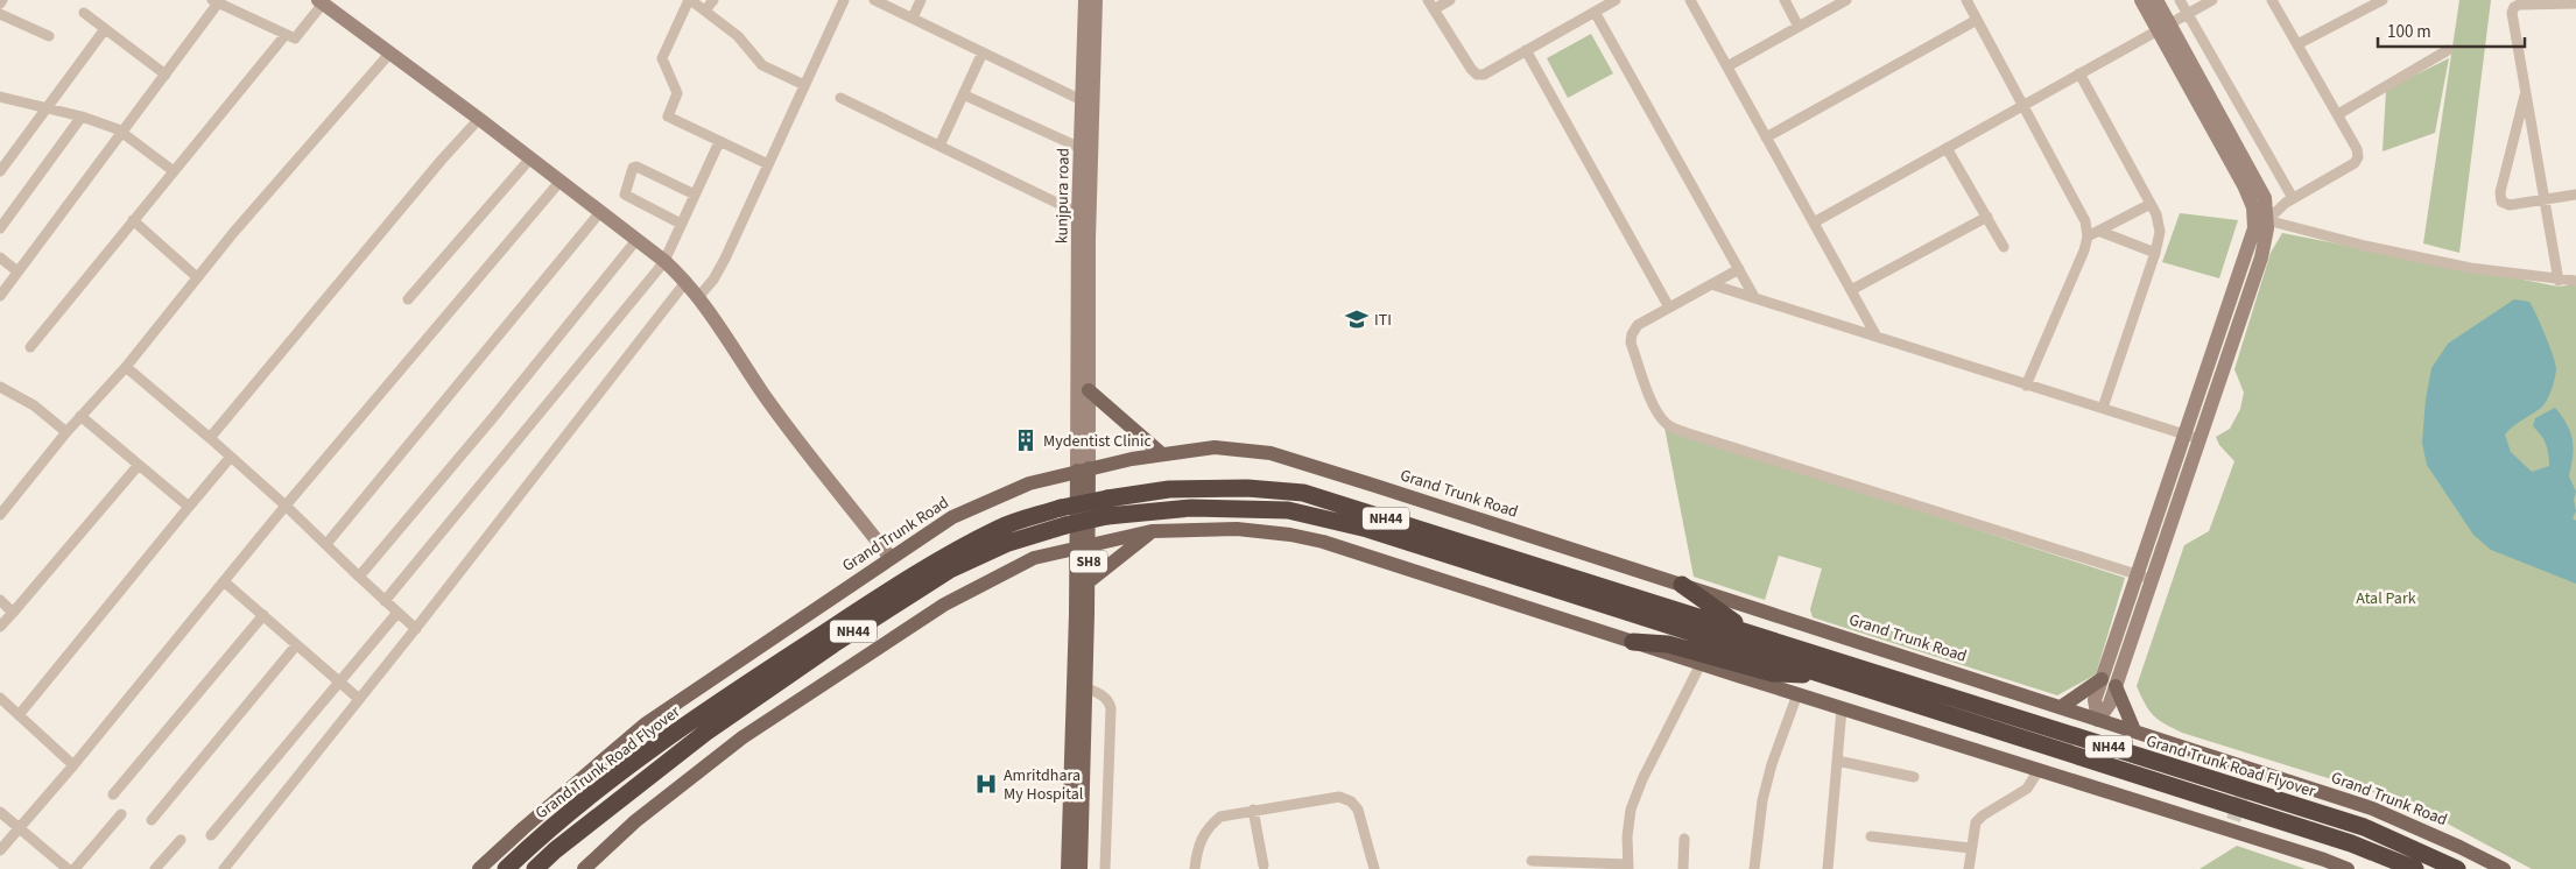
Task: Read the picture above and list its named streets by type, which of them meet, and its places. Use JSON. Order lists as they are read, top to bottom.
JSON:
{
  "streets": {
    "highway": ["Grand Trunk Road", "NH44", "Grand Trunk Road Flyover"],
    "main road": ["SH8"],
    "street": ["kunjpura road"]
  },
  "crossings": [
    ["kunjpura road", "Grand Trunk Road"],
    ["kunjpura road", "SH8"],
    ["Grand Trunk Road", "SH8"],
    ["Grand Trunk Road", "Grand Trunk Road Flyover"],
    ["NH44", "Grand Trunk Road Flyover"]
  ],
  "parks": ["Atal Park"],
  "places": {
    "school or university": ["ITI"],
    "building": ["Mydentist Clinic"],
    "hospital": ["Amritdhara My Hospital"]
  },
  "scale_bar": "100 m"
}
